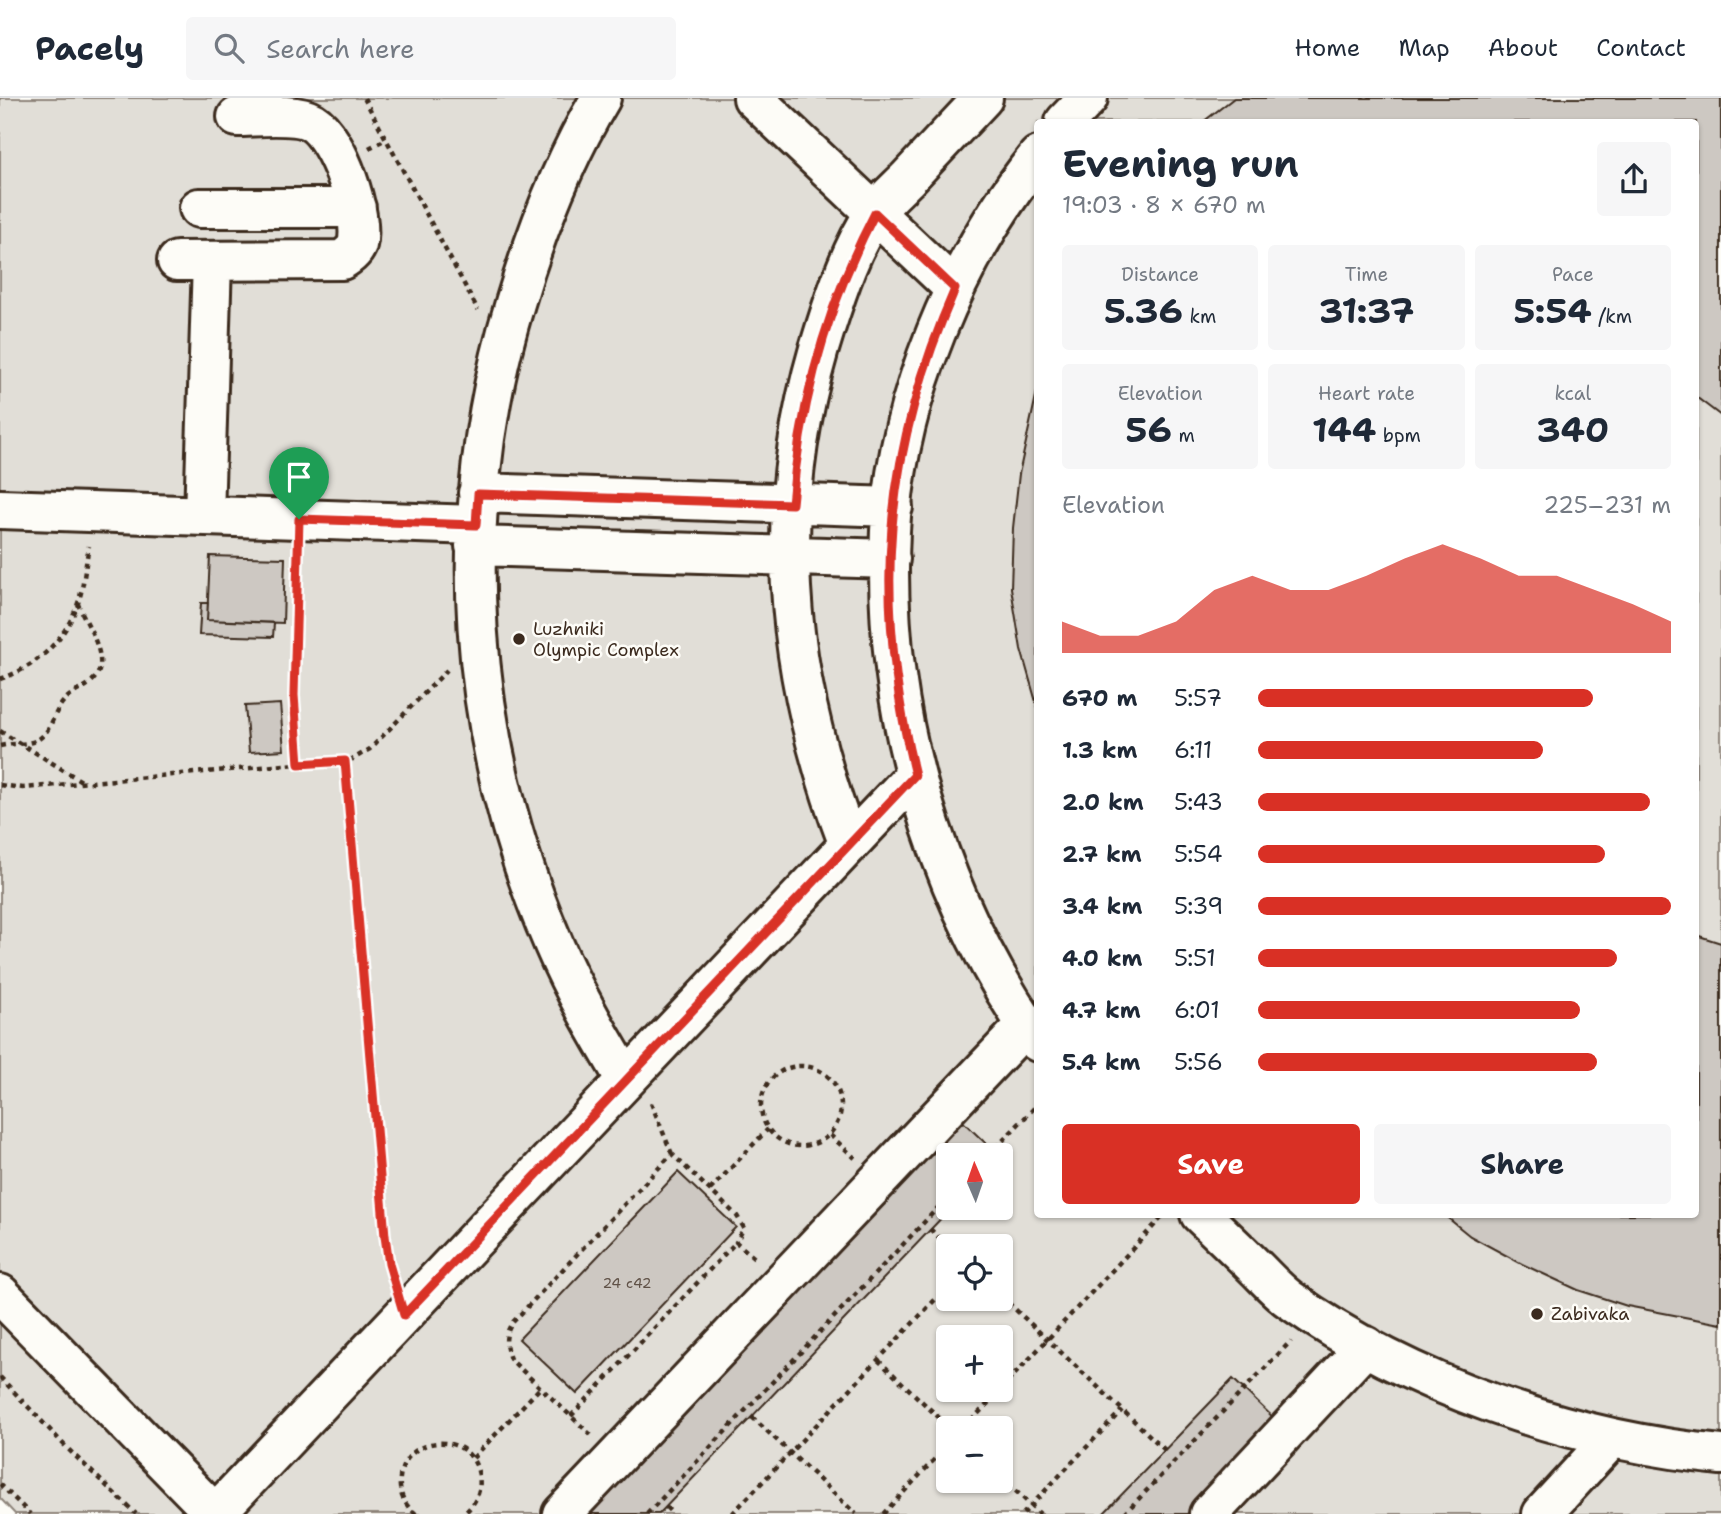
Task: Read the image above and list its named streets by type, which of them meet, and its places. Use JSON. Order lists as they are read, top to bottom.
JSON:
{
  "places": ["Luzhniki Olympic Complex", "Zabivaka"],
  "house_numbers": ["24 с42"],
  "north": "top",
  "page": {
    "header": "Pacely",
    "search": "Search here",
    "nav": [
      "Home",
      "Map",
      "About",
      "Contact"
    ],
    "heading": ["Evening run", "19:03 · 8 × 670 m"],
    "stats": [
      ["Distance", "5.36 km"],
      ["Time", "31:37"],
      ["Pace", "5:54 /km"],
      ["Elevation", "56 m"],
      ["Heart rate", "144 bpm"],
      ["kcal", "340"]
    ],
    "chart": ["Elevation", "225–231 m"],
    "list": [
      {
        "name": "670 m",
        "note": "5:57"
      },
      {
        "name": "1.3 km",
        "note": "6:11"
      },
      {
        "name": "2.0 km",
        "note": "5:43"
      },
      {
        "name": "2.7 km",
        "note": "5:54"
      },
      {
        "name": "3.4 km",
        "note": "5:39"
      },
      {
        "name": "4.0 km",
        "note": "5:51"
      },
      {
        "name": "4.7 km",
        "note": "6:01"
      },
      {
        "name": "5.4 km",
        "note": "5:56"
      }
    ],
    "buttons": ["Save", "Share"],
    "map_buttons": ["+", "−"]
  }
}
